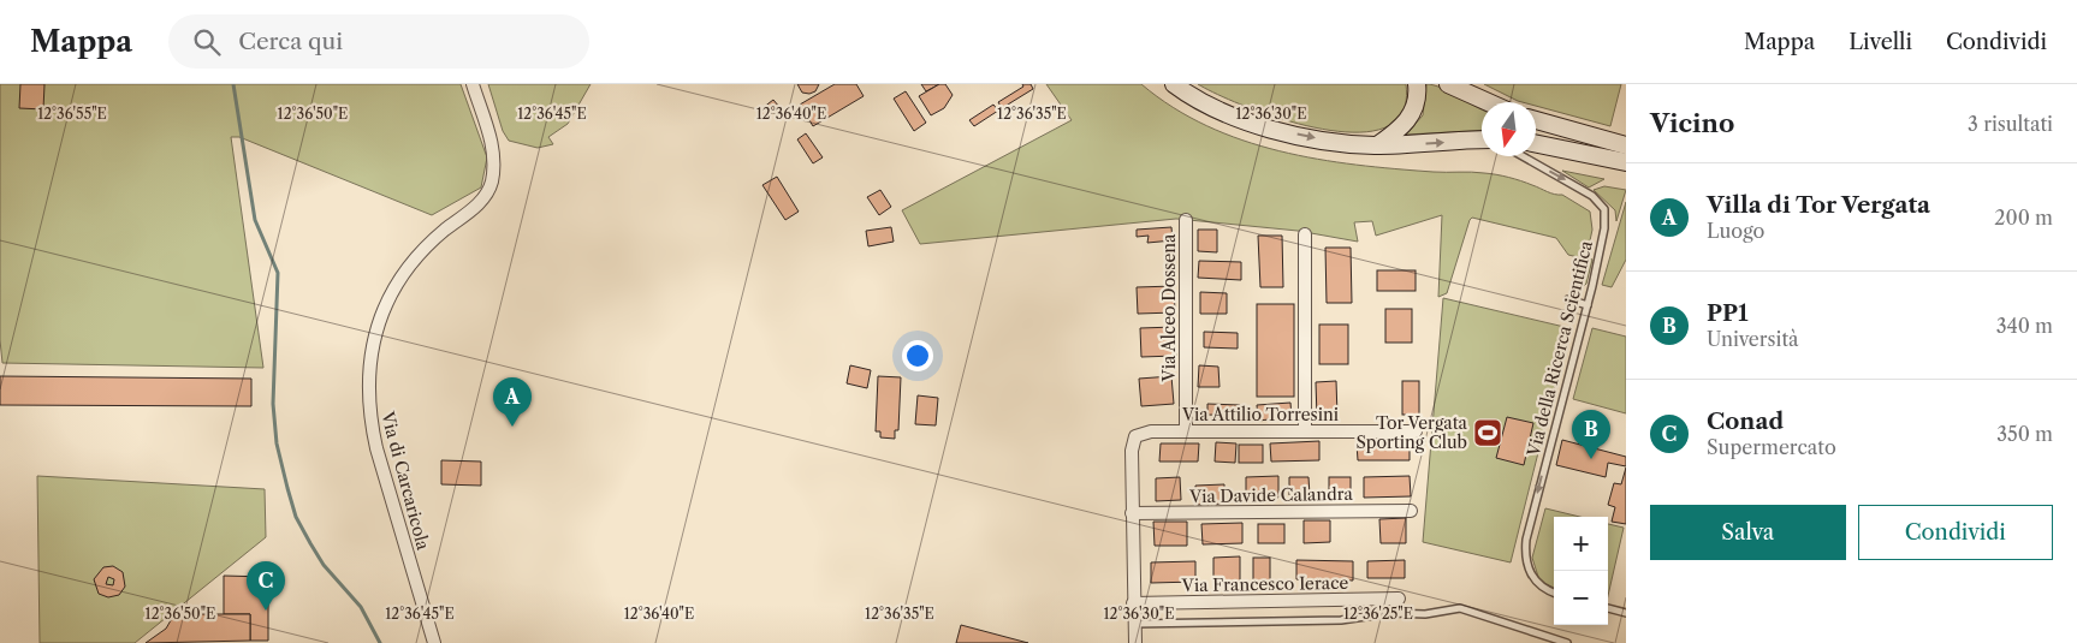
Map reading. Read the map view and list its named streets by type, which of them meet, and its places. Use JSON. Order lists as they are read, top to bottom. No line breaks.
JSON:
{"streets":{"street":["Via Alceo Dossena","Via Attilio Torresini","Via di Carcaricola","Via Davide Calandra","Via Francesco Ierace"],"lane":["Via della Ricerca Scientifica"]},"crossings":[["Via Alceo Dossena","Via Attilio Torresini"],["Via Attilio Torresini","Via Davide Calandra"]],"one_way":["Via della Ricerca Scientifica"],"places":{"sports":["Tor Vergata Sporting Club"]},"north":"bottom","page":{"header":"Mappa","search":"Cerca qui","nav":["Mappa","Livelli","Condividi"],"heading":["Vicino","3 risultati"],"list":[{"mark":"A","name":"Villa di Tor Vergata","note":"Luogo","value":"200 m"},{"mark":"B","name":"PP1","note":"Università","value":"340 m"},{"mark":"C","name":"Conad","note":"Supermercato","value":"350 m"}],"pins":["A","B","C"],"buttons":["Salva","Condividi"],"map_buttons":["+","−"]},"coordinates":["12°36'55\"E","12°36'50\"E","12°36'45\"E","12°36'40\"E","12°36'35\"E","12°36'30\"E","12°36'25\"E"]}
